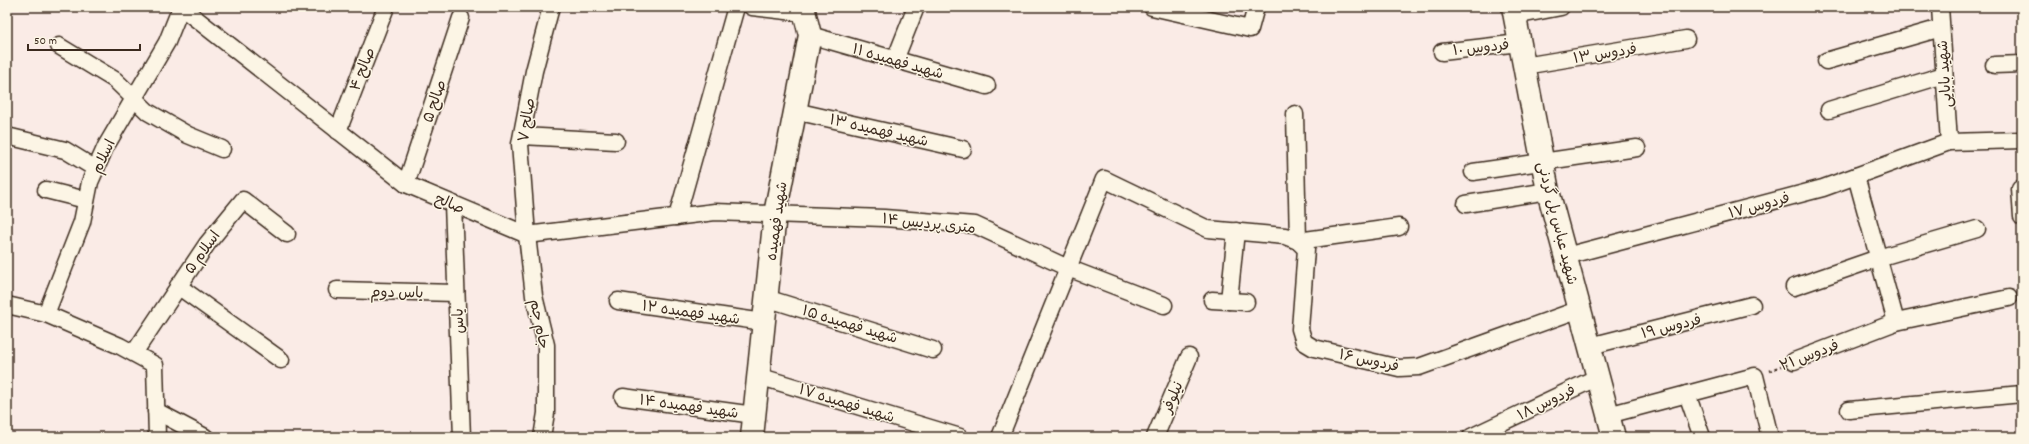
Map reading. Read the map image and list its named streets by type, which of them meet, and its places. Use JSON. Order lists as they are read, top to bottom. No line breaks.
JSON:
{"streets":{"street":["فردوس ۱۰","فردوس ۱۳","شهید فهمیده ۱۱","صالح ۴","شهید بابایی","صالح ۵","صالح ۷","شهید فهمیده ۱۳","اسلام","صالح","فردوس ۱۷","شهید فهمیده","۱۴ متری پردیس","شهید عباس پل گردنی","اسلام ۵","یاس دوم","شهید فهمیده ۱۲","یاس","جام جم","شهید فهمیده ۱۵","فردوس ۱۹","فردوس ۲۱","فردوس ۱۶","نیلوفر","فردوس ۱۸","شهید فهمیده ۱۷","شهید فهمیده ۱۴"]},"crossings":[["فردوس ۱۰","شهید عباس پل گردنی"],["فردوس ۱۳","شهید عباس پل گردنی"],["شهید فهمیده ۱۱","شهید فهمیده"],["صالح ۴","صالح"],["شهید بابایی","فردوس ۱۷"],["صالح ۵","صالح"],["صالح ۷","صالح"],["صالح ۷","جام جم"],["شهید فهمیده ۱۳","شهید فهمیده"],["اسلام","صالح"],["صالح","یاس"],["صالح","جام جم"],["فردوس ۱۷","شهید عباس پل گردنی"],["شهید فهمیده","۱۴ متری پردیس"],["شهید فهمیده","شهید فهمیده ۱۲"],["شهید فهمیده","شهید فهمیده ۱۵"],["شهید فهمیده","شهید فهمیده ۱۷"],["شهید فهمیده","شهید فهمیده ۱۴"],["شهید عباس پل گردنی","فردوس ۱۹"],["شهید عباس پل گردنی","فردوس ۱۶"],["شهید عباس پل گردنی","فردوس ۱۸"],["یاس دوم","یاس"]],"scale_bar":"50 m"}
